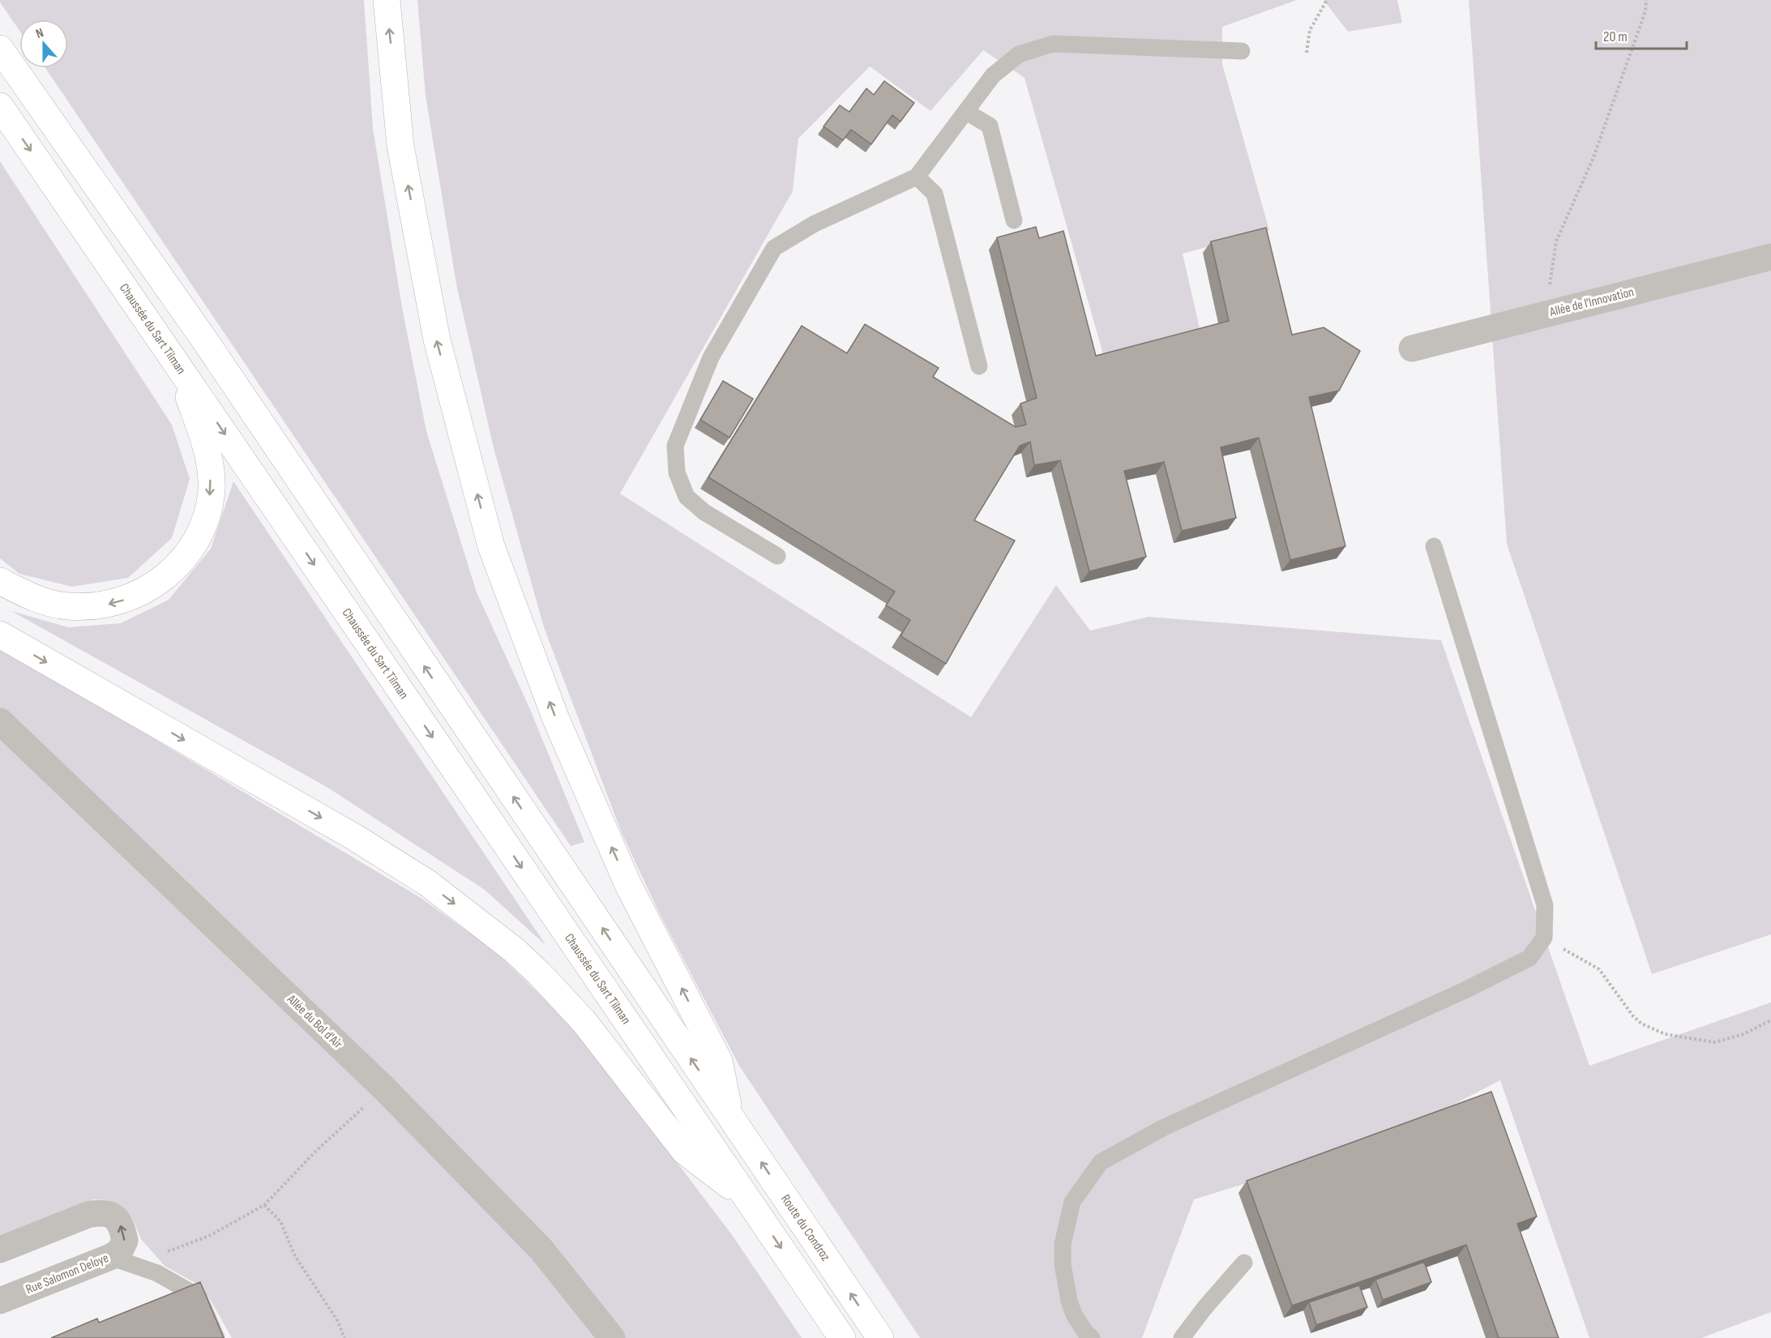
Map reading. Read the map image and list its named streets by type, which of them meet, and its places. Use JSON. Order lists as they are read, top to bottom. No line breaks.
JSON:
{"streets":{"highway":["Chaussée du Sart Tilman","Route du Condroz"],"street":["Allée de l'Innovation","Allée du Bol d'Air","Rue Salomon Deloye"]},"scale_bar":"20 m","north":"top"}
